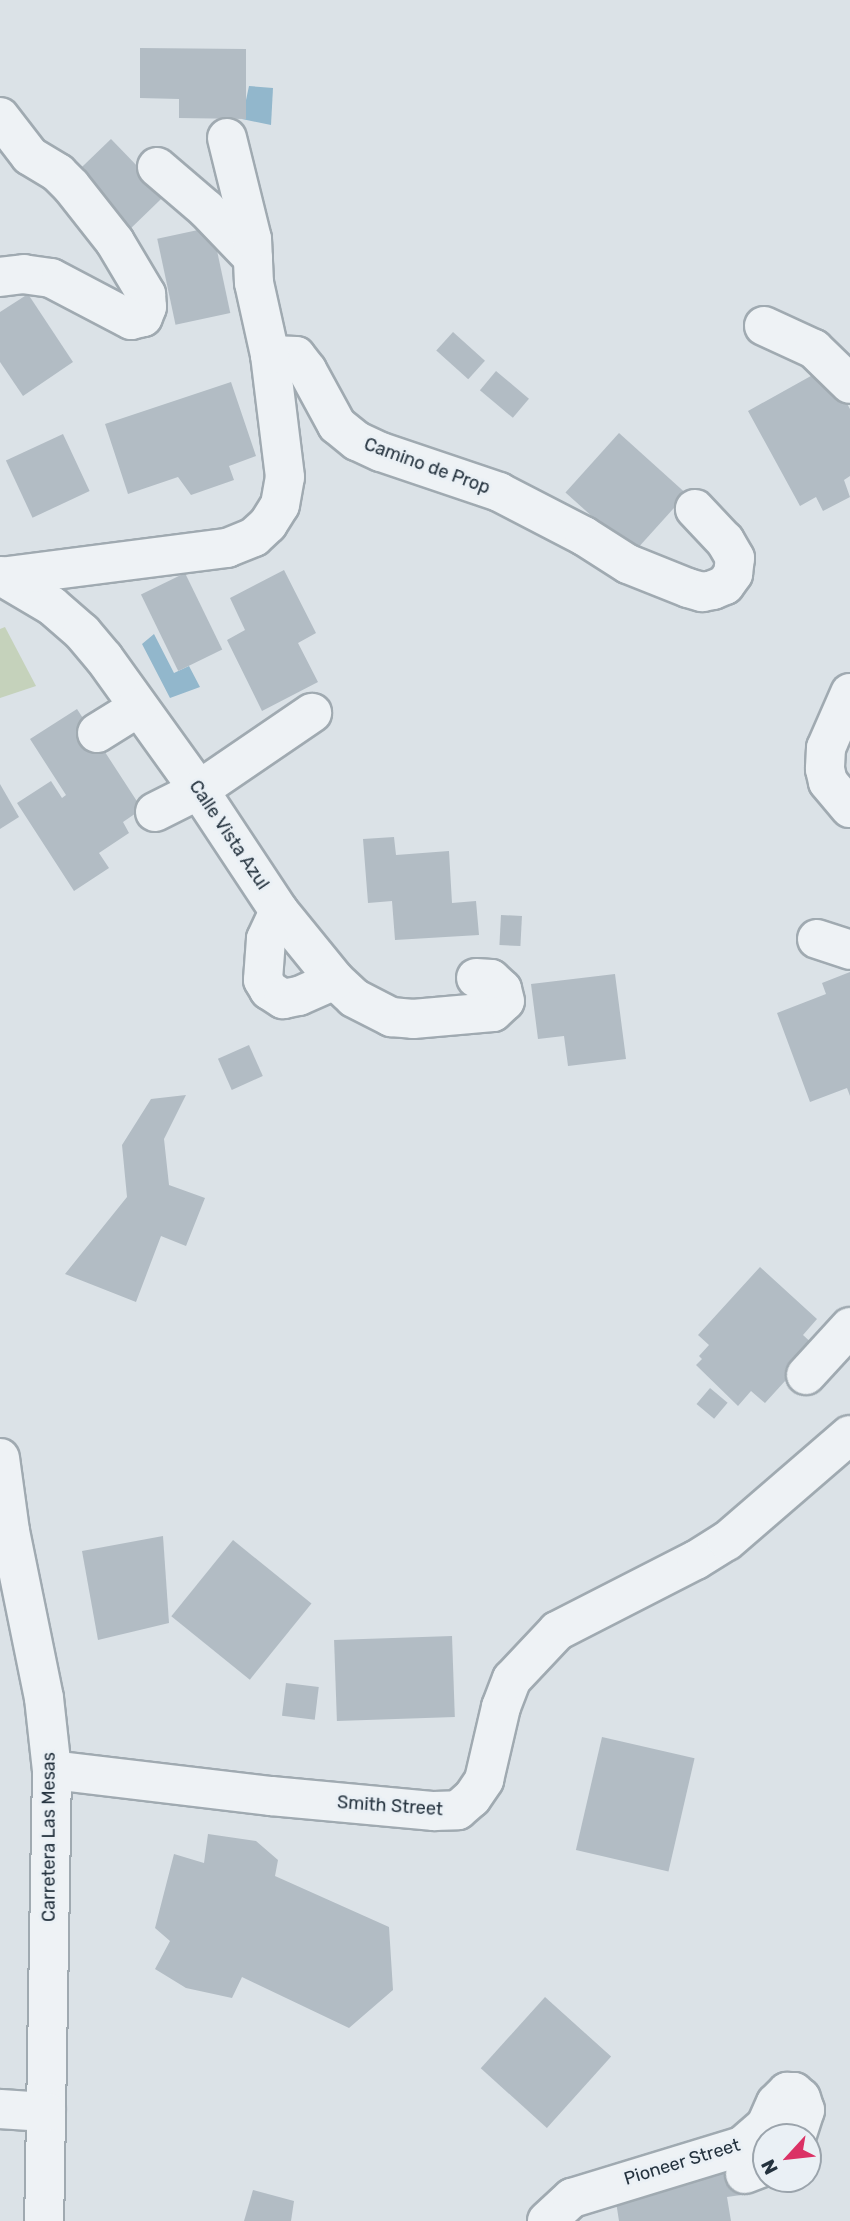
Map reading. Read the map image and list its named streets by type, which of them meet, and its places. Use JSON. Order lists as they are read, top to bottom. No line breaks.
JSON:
{"streets":{"street":["Camino de Prop","Calle Vista Azul","Smith Street","Carretera Las Mesas","Pioneer Street"]},"crossings":[["Camino de Prop","Calle Vista Azul"],["Smith Street","Carretera Las Mesas"]],"north":"bottom left"}
